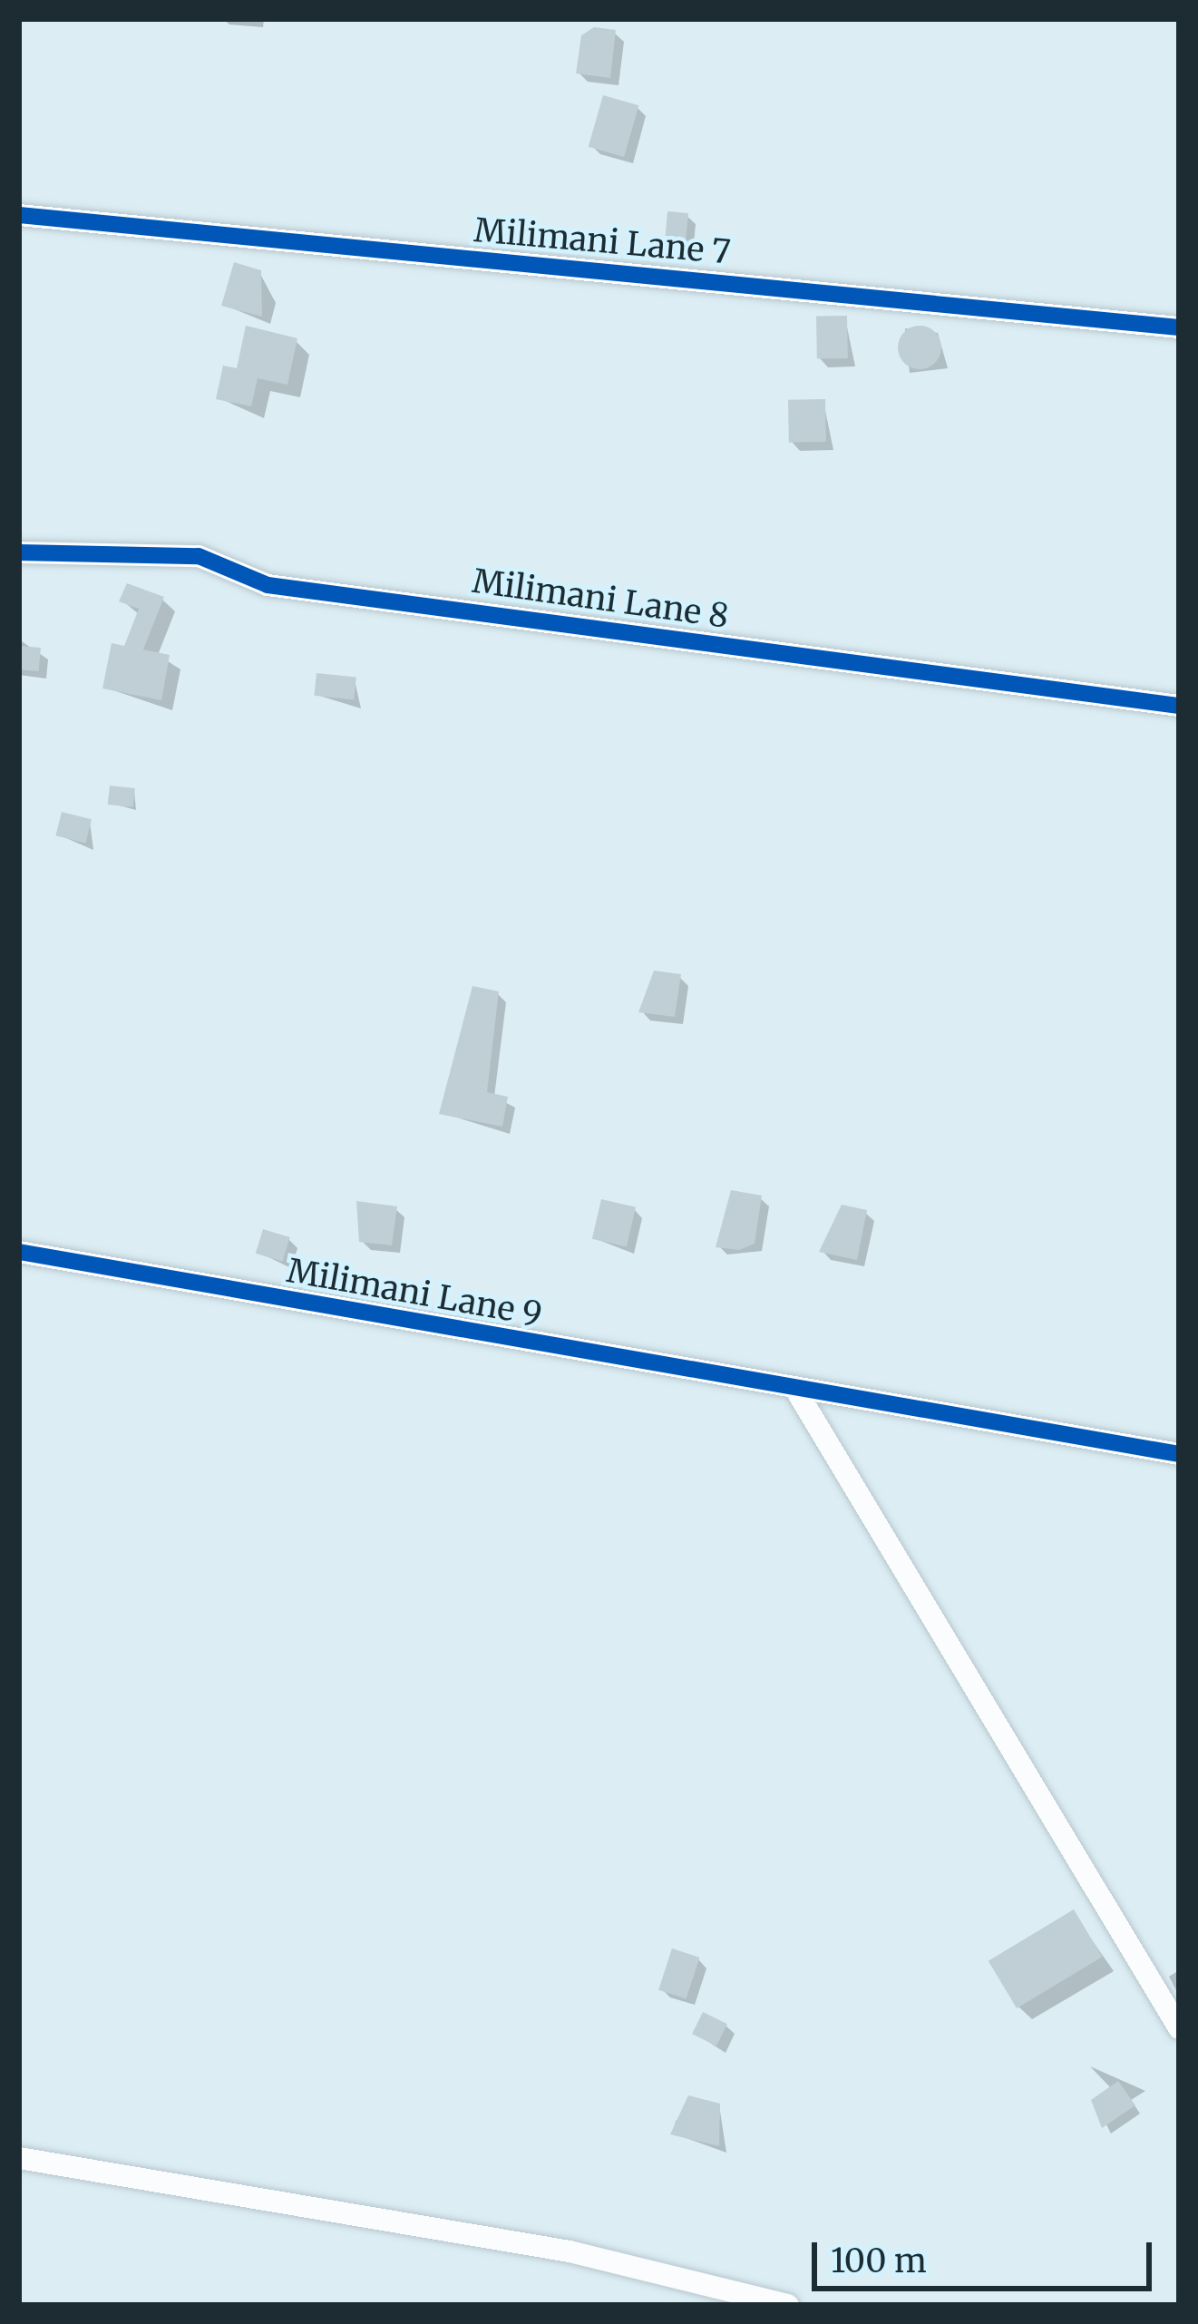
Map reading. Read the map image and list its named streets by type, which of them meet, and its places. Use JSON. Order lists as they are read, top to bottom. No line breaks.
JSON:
{"streets":{"street":["Milimani Lane 7","Milimani Lane 8","Milimani Lane 9"]},"scale_bar":"100 m"}
